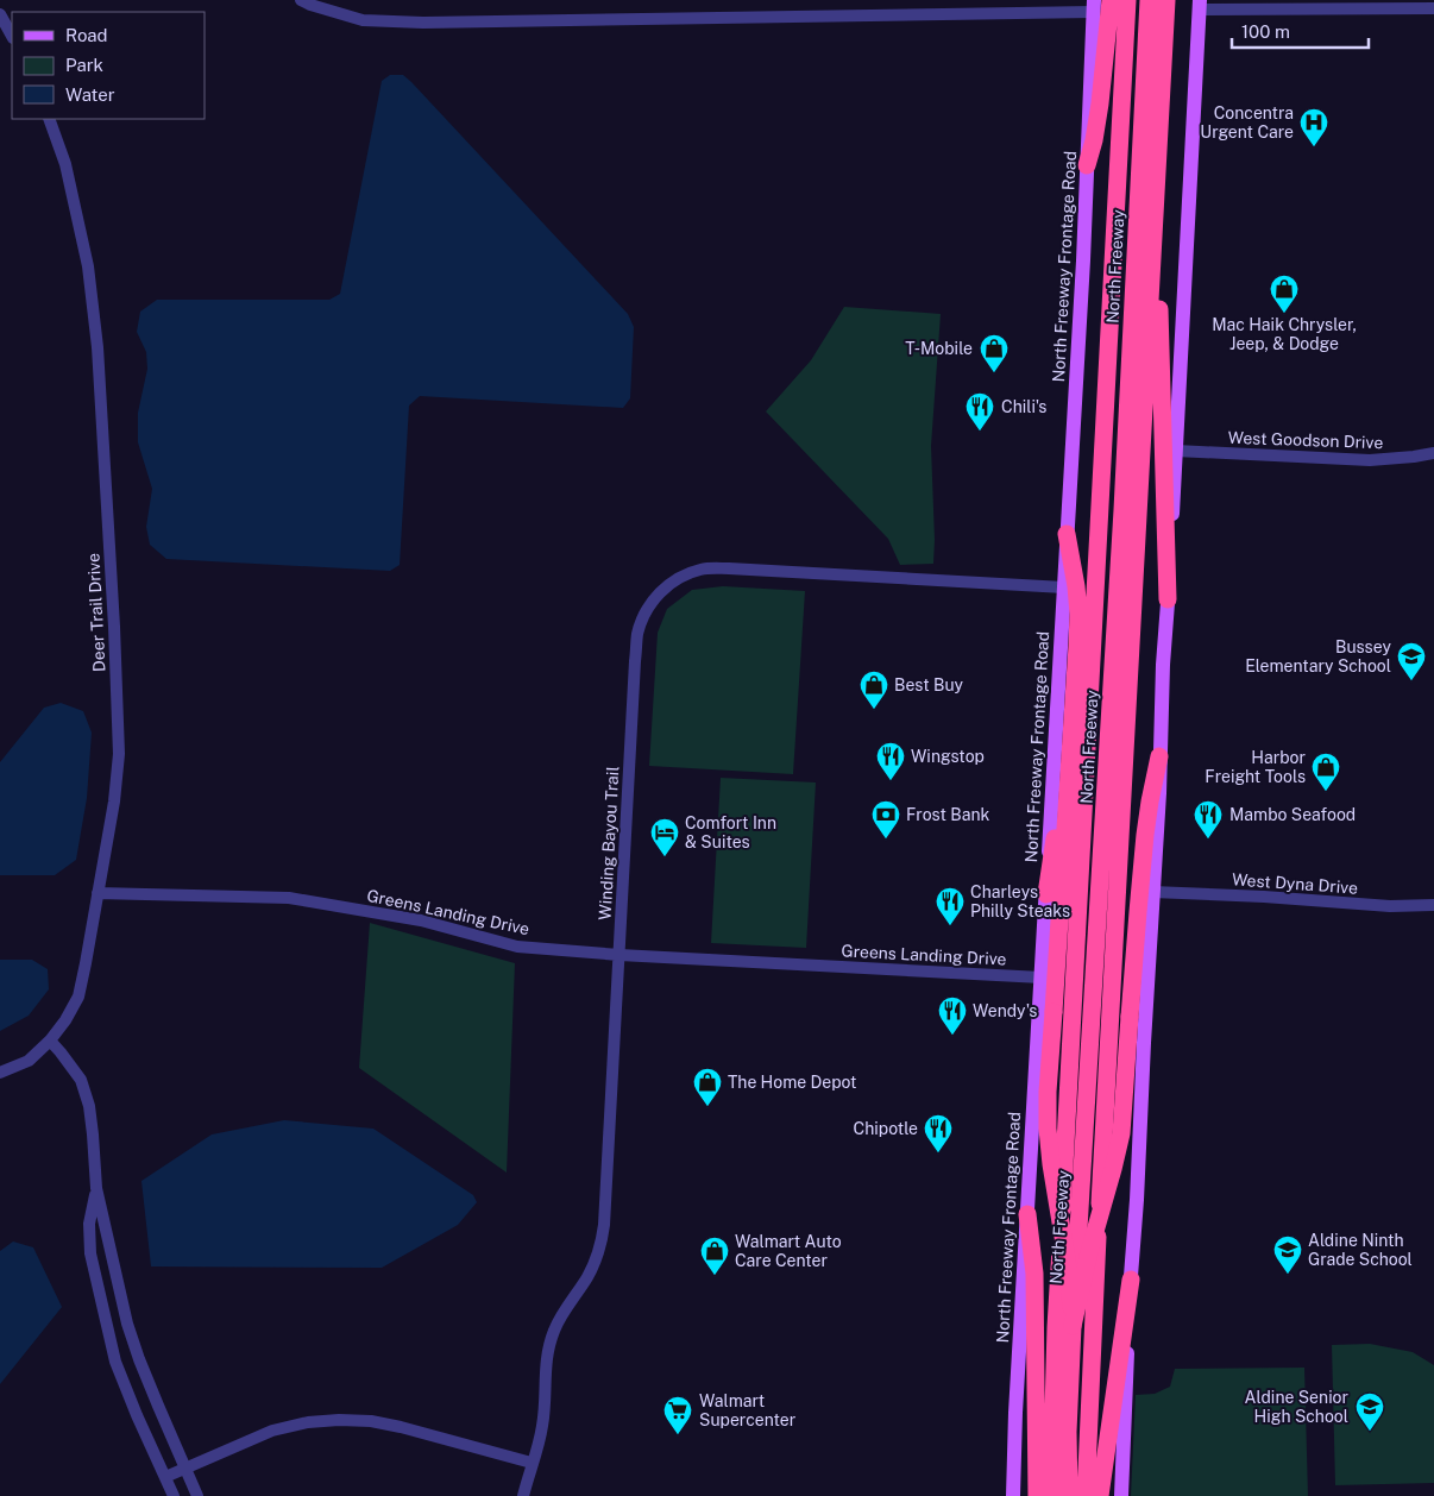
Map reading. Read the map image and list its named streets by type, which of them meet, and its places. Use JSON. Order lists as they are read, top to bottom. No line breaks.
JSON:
{"streets":{"highway":["North Freeway"],"main road":["North Freeway Frontage Road"],"street":["West Goodson Drive","Deer Trail Drive","Winding Bayou Trail","West Dyna Drive","Greens Landing Drive"]},"crossings":[["North Freeway Frontage Road","Winding Bayou Trail"],["North Freeway Frontage Road","Greens Landing Drive"],["Deer Trail Drive","Greens Landing Drive"],["Winding Bayou Trail","Greens Landing Drive"]],"places":{"hospital":["Concentra Urgent Care"],"shop":["Mac Haik Chrysler, Jeep, & Dodge","T-Mobile","Best Buy","Harbor Freight Tools","The Home Depot","Walmart Auto Care Center"],"restaurant":["Chili's","Wingstop","Mambo Seafood","Charleys Philly Steaks","Wendy's","Chipotle"],"school or university":["Bussey Elementary School","Aldine Ninth Grade School","Aldine Senior High School"],"bank":["Frost Bank"],"hotel":["Comfort Inn & Suites"],"supermarket":["Walmart Supercenter"]},"legend":["Road","Park","Water"],"scale_bar":"100 m"}
